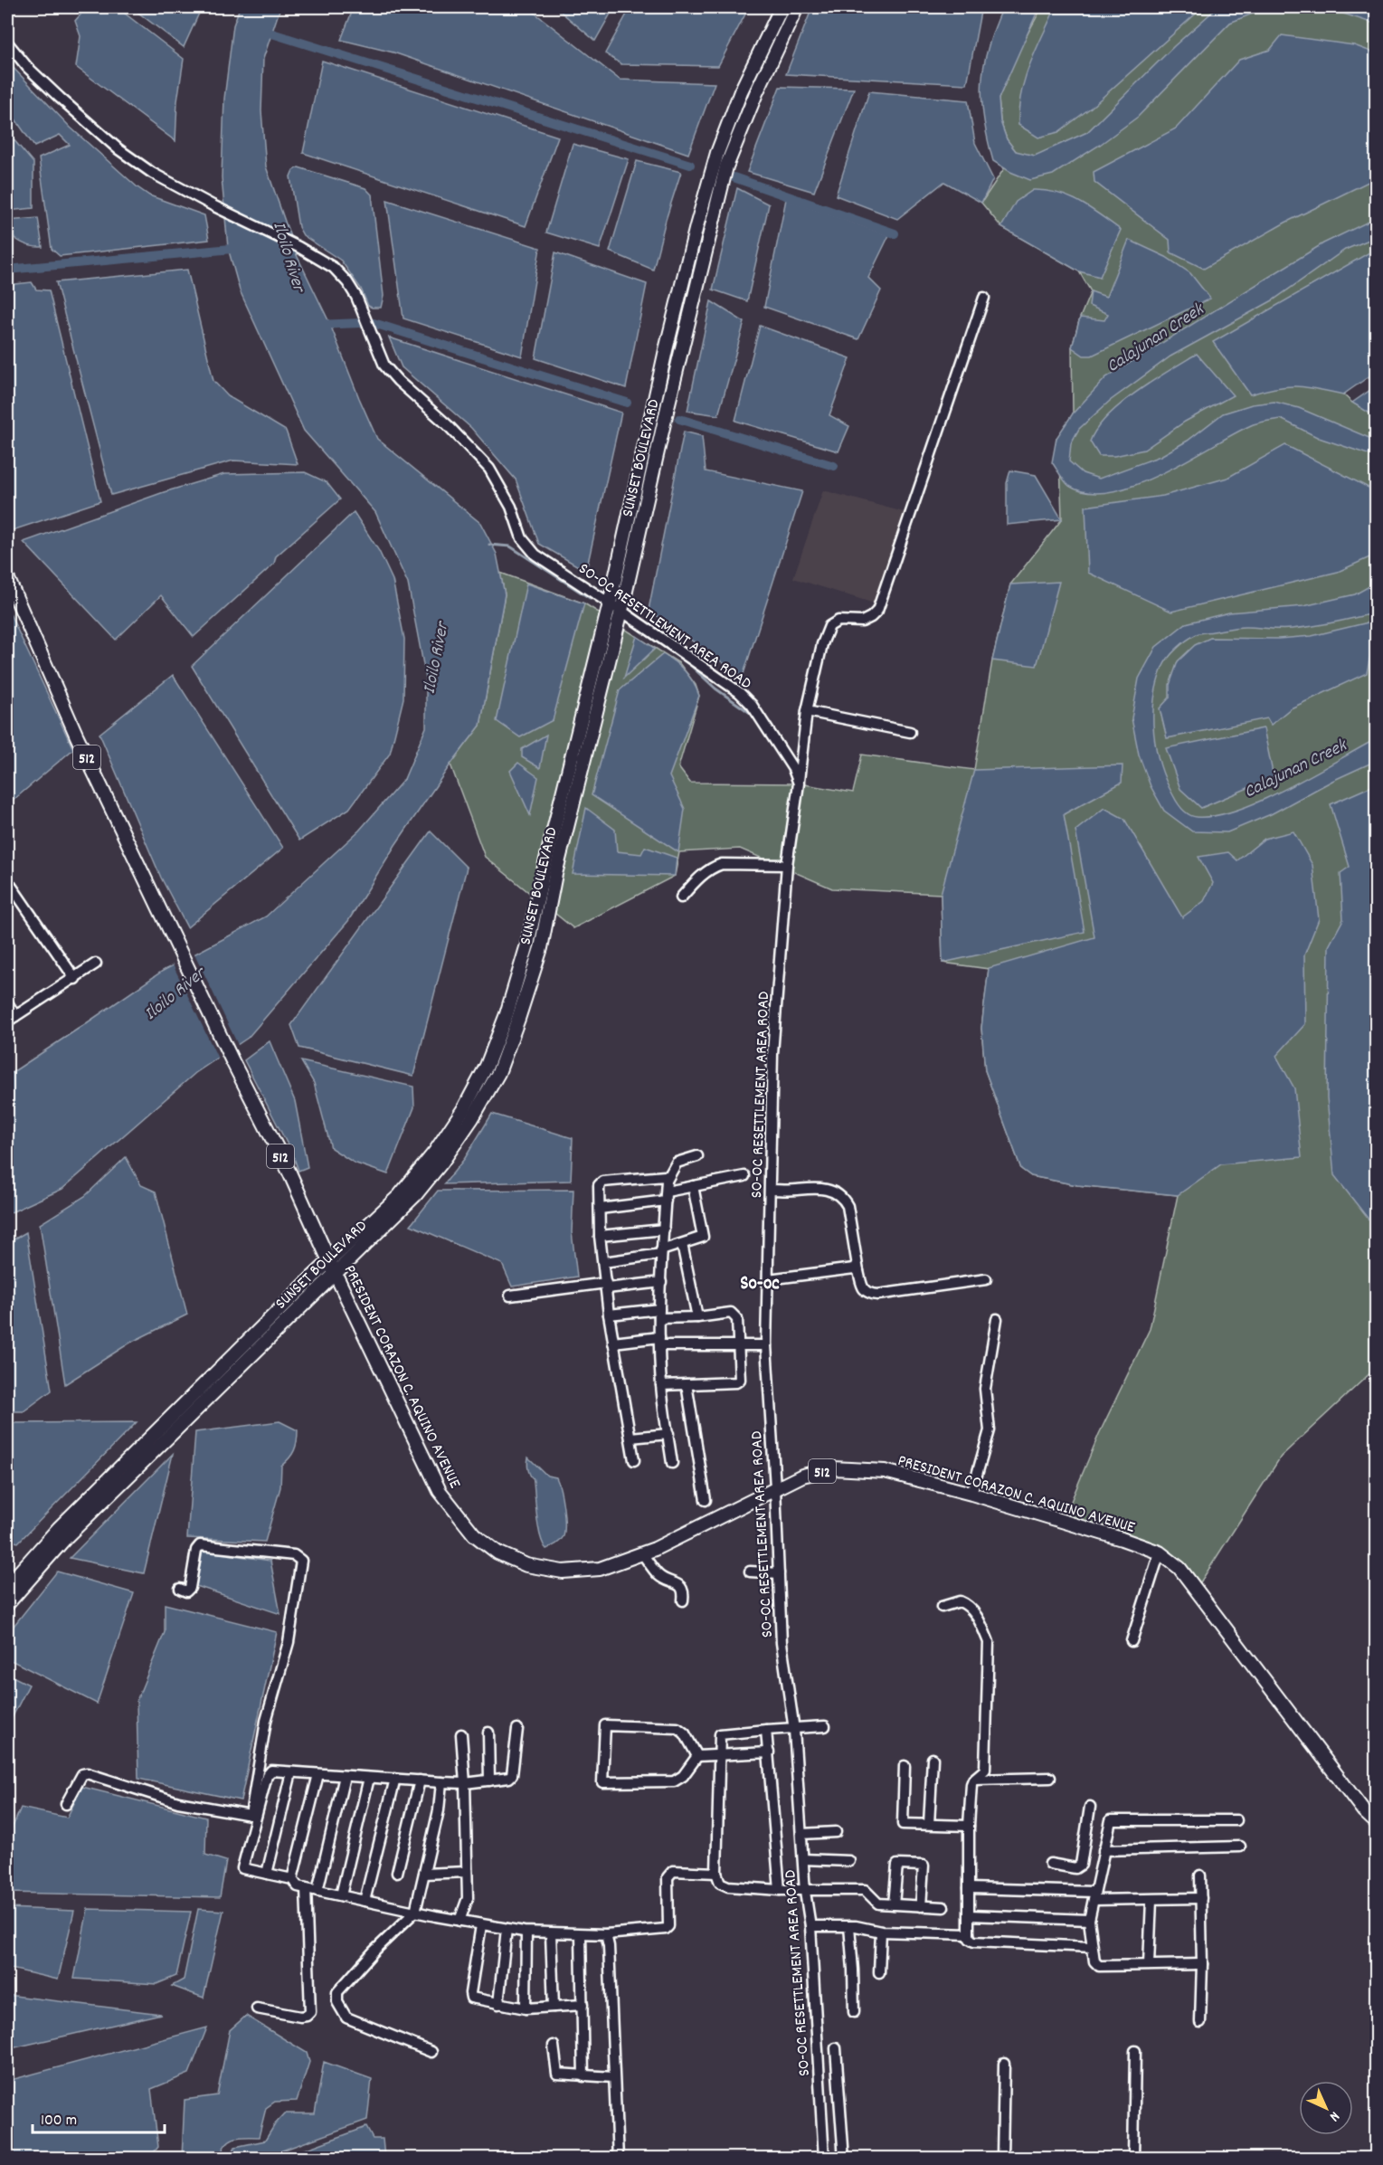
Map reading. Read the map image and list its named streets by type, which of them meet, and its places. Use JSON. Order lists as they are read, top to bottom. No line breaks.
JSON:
{"streets":{"main road":["SUNSET BOULEVARD","512","PRESIDENT CORAZON C. AQUINO AVENUE"],"street":["SO-OC RESETTLEMENT AREA ROAD"]},"crossings":[["SUNSET BOULEVARD","SO-OC RESETTLEMENT AREA ROAD"],["SUNSET BOULEVARD","PRESIDENT CORAZON C. AQUINO AVENUE"],["SO-OC RESETTLEMENT AREA ROAD","PRESIDENT CORAZON C. AQUINO AVENUE"]],"districts":["So-oc"],"water":["Iloilo River","Calajunan Creek"],"scale_bar":"100 m","north":"bottom right"}
